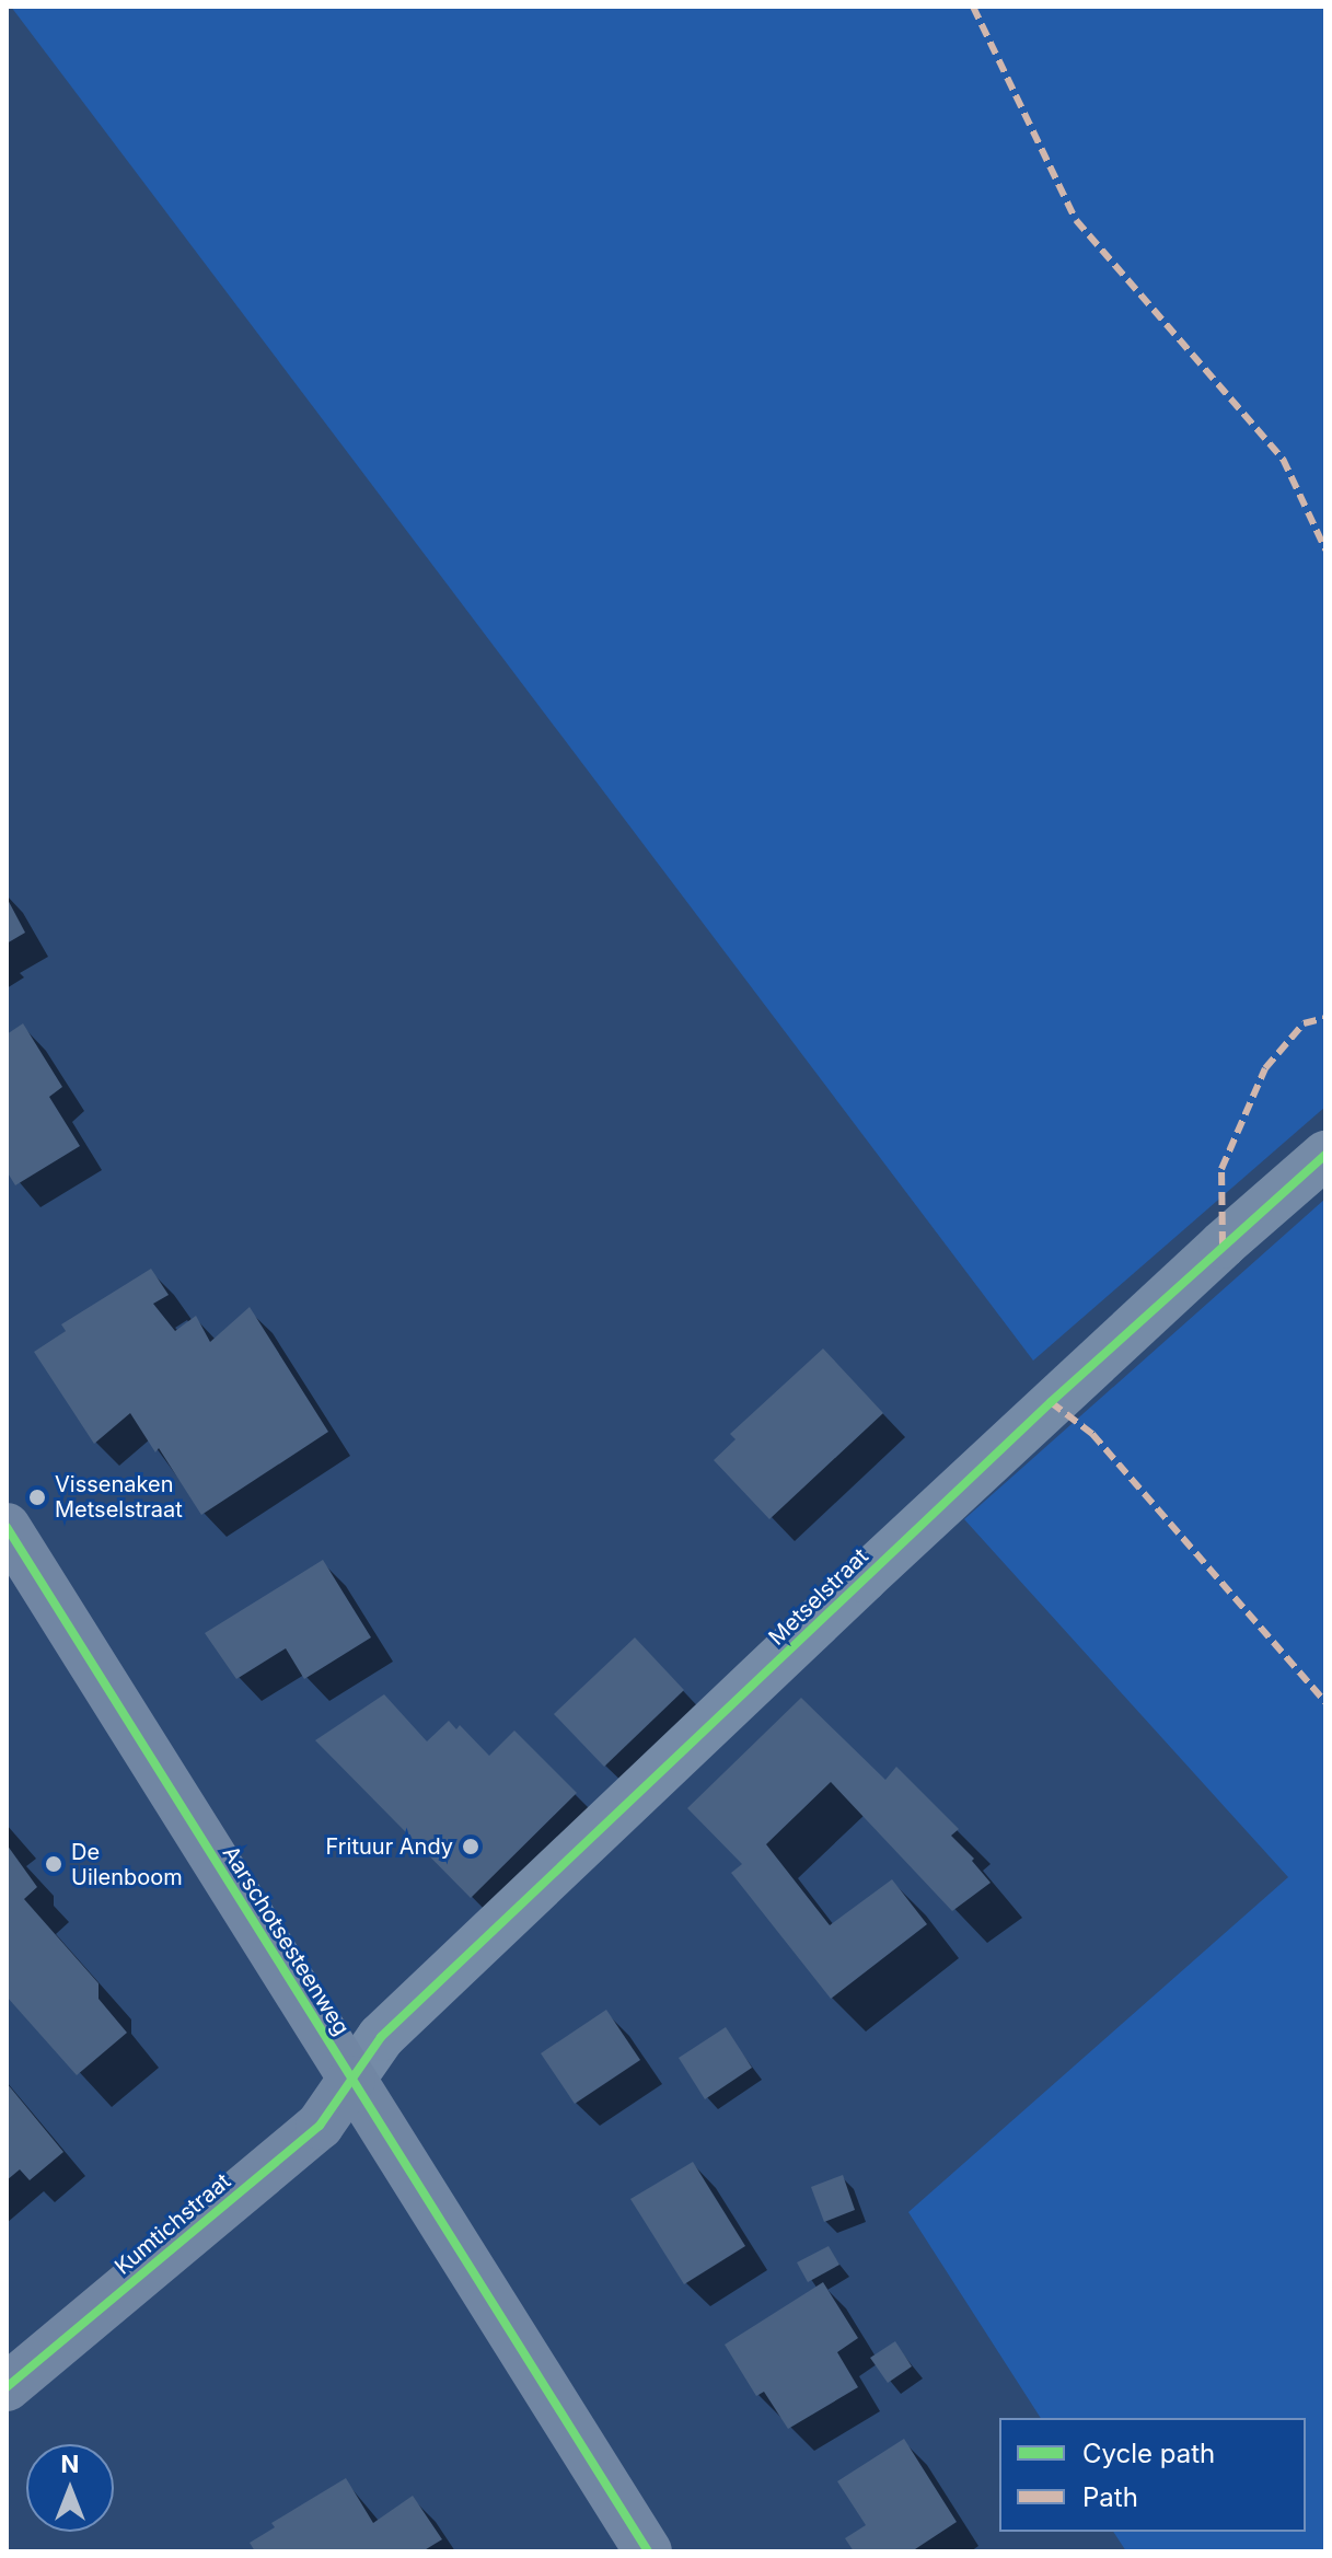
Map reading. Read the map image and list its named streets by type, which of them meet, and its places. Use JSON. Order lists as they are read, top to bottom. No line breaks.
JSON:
{"streets":{"main road":["Aarschotsesteenweg","Kumtichstraat"],"street":["Metselstraat"]},"crossings":[["Metselstraat","Aarschotsesteenweg"],["Metselstraat","Kumtichstraat"],["Aarschotsesteenweg","Kumtichstraat"]],"places":["Vissenaken Metselstraat","Frituur Andy","De Uilenboom"],"legend":["Cycle path","Path"],"north":"top"}
